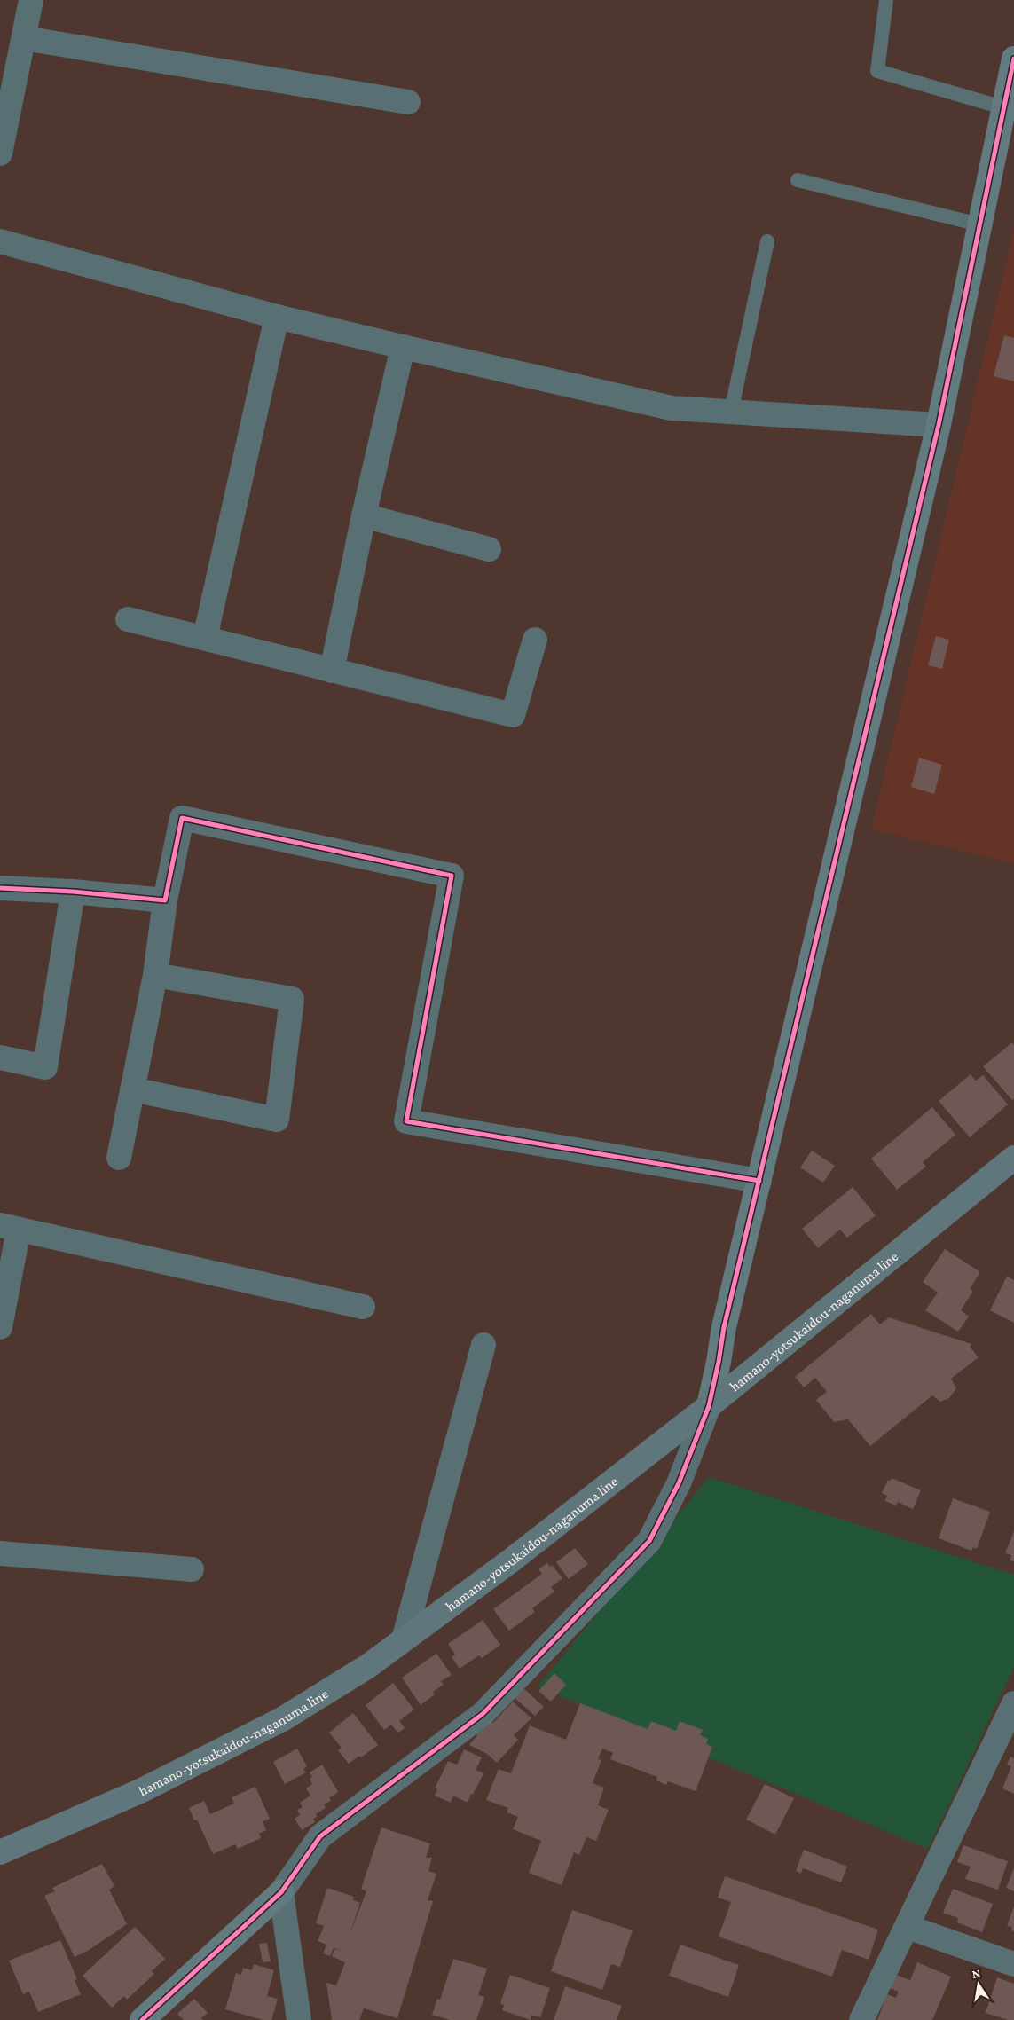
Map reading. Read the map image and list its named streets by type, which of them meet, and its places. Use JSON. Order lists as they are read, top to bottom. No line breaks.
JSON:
{"streets":{"main road":["hamano-yotsukaidou-naganuma line"]},"north":"top"}
